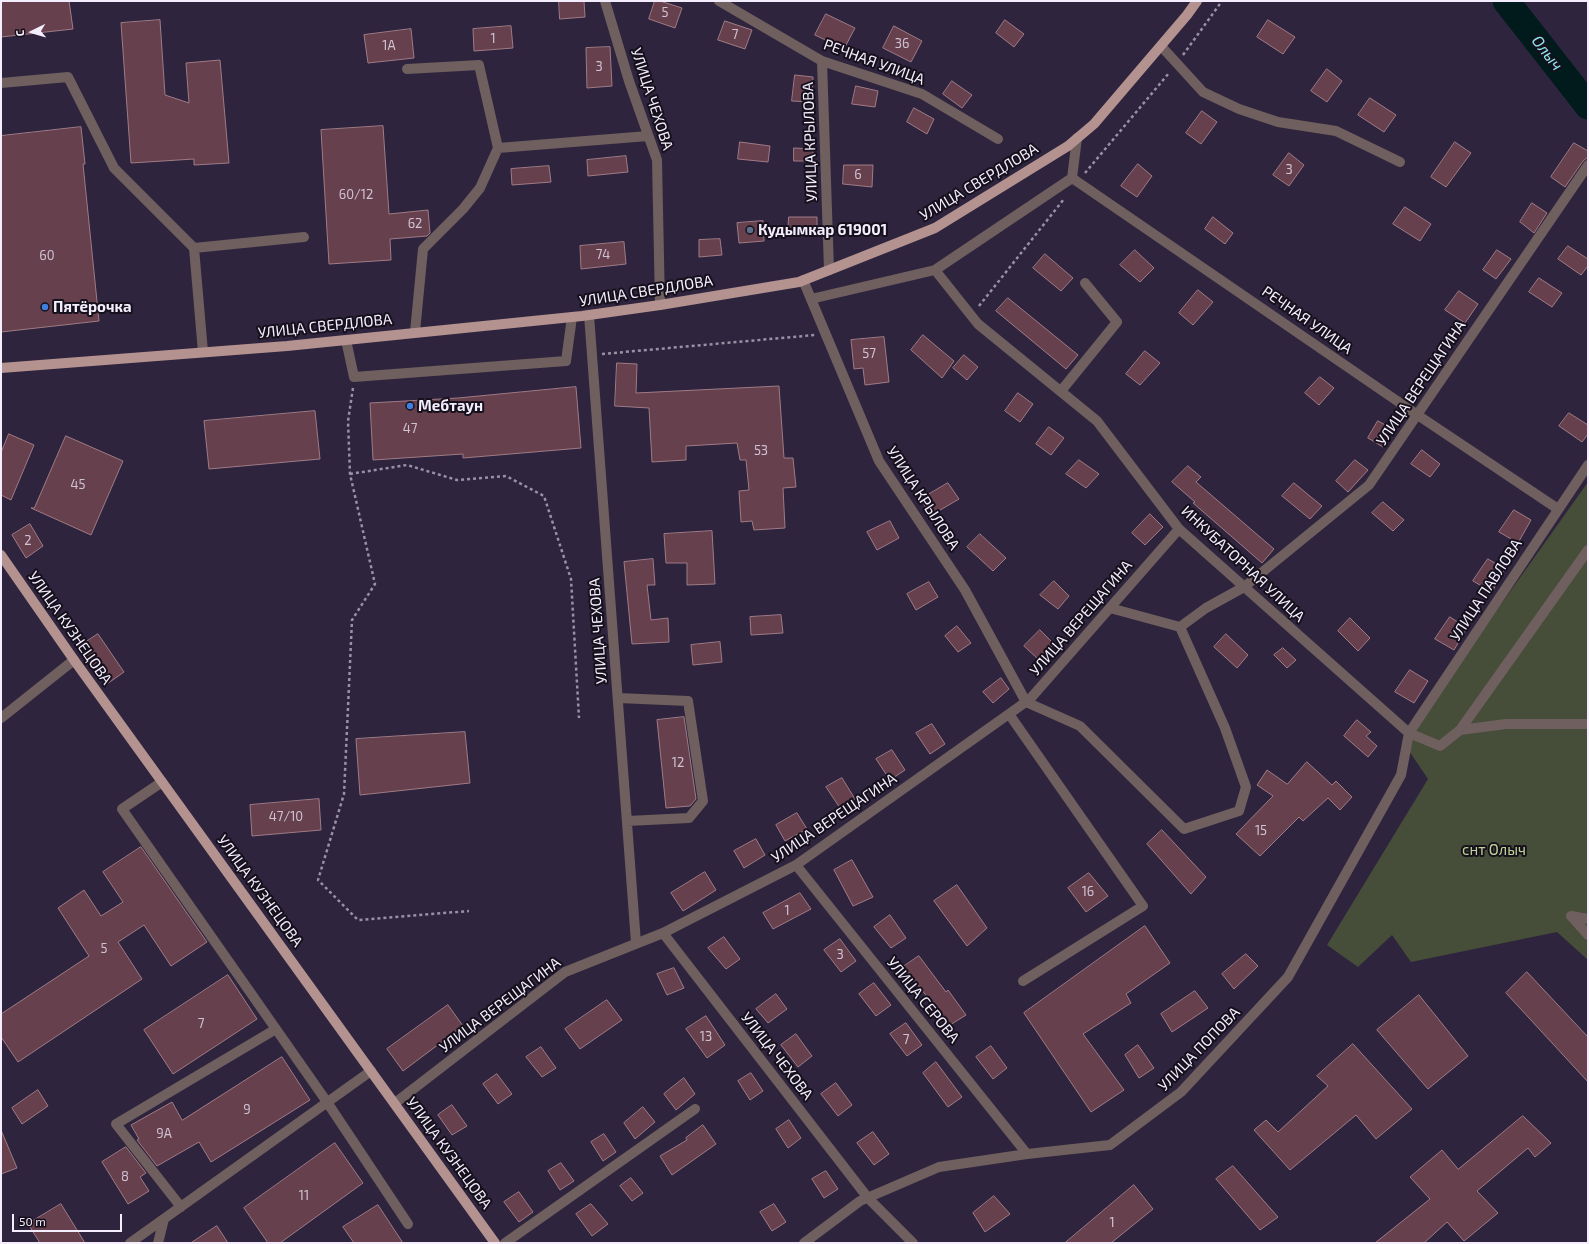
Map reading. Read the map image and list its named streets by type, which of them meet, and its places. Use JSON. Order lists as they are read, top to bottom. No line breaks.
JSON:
{"streets":{"main road":["УЛИЦА СВЕРДЛОВА","УЛИЦА КУЗНЕЦОВА"],"street":["РЕЧНАЯ УЛИЦА","УЛИЦА ЧЕХОВА","УЛИЦА КРЫЛОВА","УЛИЦА ВЕРЕЩАГИНА","ИНКУБАТОРНАЯ УЛИЦА","УЛИЦА ПАВЛОВА","УЛИЦА СЕРОВА","УЛИЦА ПОПОВА"]},"crossings":[["РЕЧНАЯ УЛИЦА","УЛИЦА КРЫЛОВА"],["РЕЧНАЯ УЛИЦА","УЛИЦА ВЕРЕЩАГИНА"],["РЕЧНАЯ УЛИЦА","УЛИЦА ПАВЛОВА"],["УЛИЦА ЧЕХОВА","УЛИЦА СВЕРДЛОВА"],["УЛИЦА ЧЕХОВА","УЛИЦА ВЕРЕЩАГИНА"],["УЛИЦА ЧЕХОВА","УЛИЦА ПОПОВА"],["УЛИЦА КРЫЛОВА","УЛИЦА СВЕРДЛОВА"],["УЛИЦА КРЫЛОВА","УЛИЦА ВЕРЕЩАГИНА"],["УЛИЦА ВЕРЕЩАГИНА","ИНКУБАТОРНАЯ УЛИЦА"],["УЛИЦА ВЕРЕЩАГИНА","УЛИЦА КУЗНЕЦОВА"],["УЛИЦА ВЕРЕЩАГИНА","УЛИЦА СЕРОВА"],["ИНКУБАТОРНАЯ УЛИЦА","УЛИЦА ПАВЛОВА"],["ИНКУБАТОРНАЯ УЛИЦА","УЛИЦА ПОПОВА"],["УЛИЦА ПАВЛОВА","УЛИЦА ПОПОВА"],["УЛИЦА СЕРОВА","УЛИЦА ПОПОВА"]],"water":["Олыч"],"parks":["снт Олыч"],"places":["Кудымкар 619001","Пятёрочка","Мебтаун"],"house_numbers":["5","7","1","36","1А","3","3","6","60/12","62","74","60","57","47","53","45","2","12","47/10","15","16","1","5","3","7","13","7","9","9А","8","11","1"],"scale_bar":"50 m","north":"left"}
